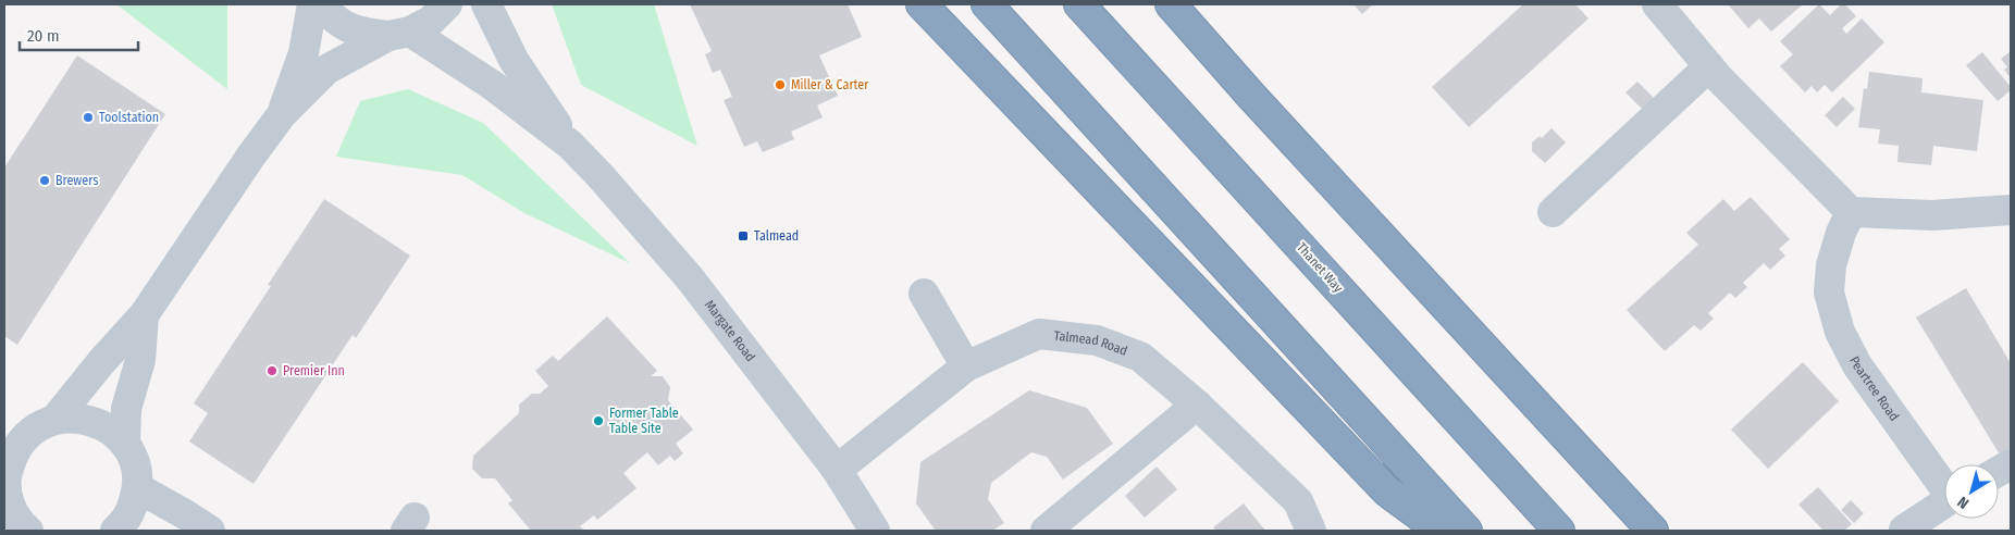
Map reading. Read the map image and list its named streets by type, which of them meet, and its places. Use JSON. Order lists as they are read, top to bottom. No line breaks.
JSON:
{"streets":{"highway":["Thanet Way"],"street":["Margate Road","Talmead Road","Peartree Road"]},"crossings":[["Margate Road","Talmead Road"]],"places":{"other":["Miller & Carter","Toolstation","Brewers","Premier Inn","Former Table Table Site"],"transit":["Talmead"]},"scale_bar":"20 m","north":"bottom left"}
